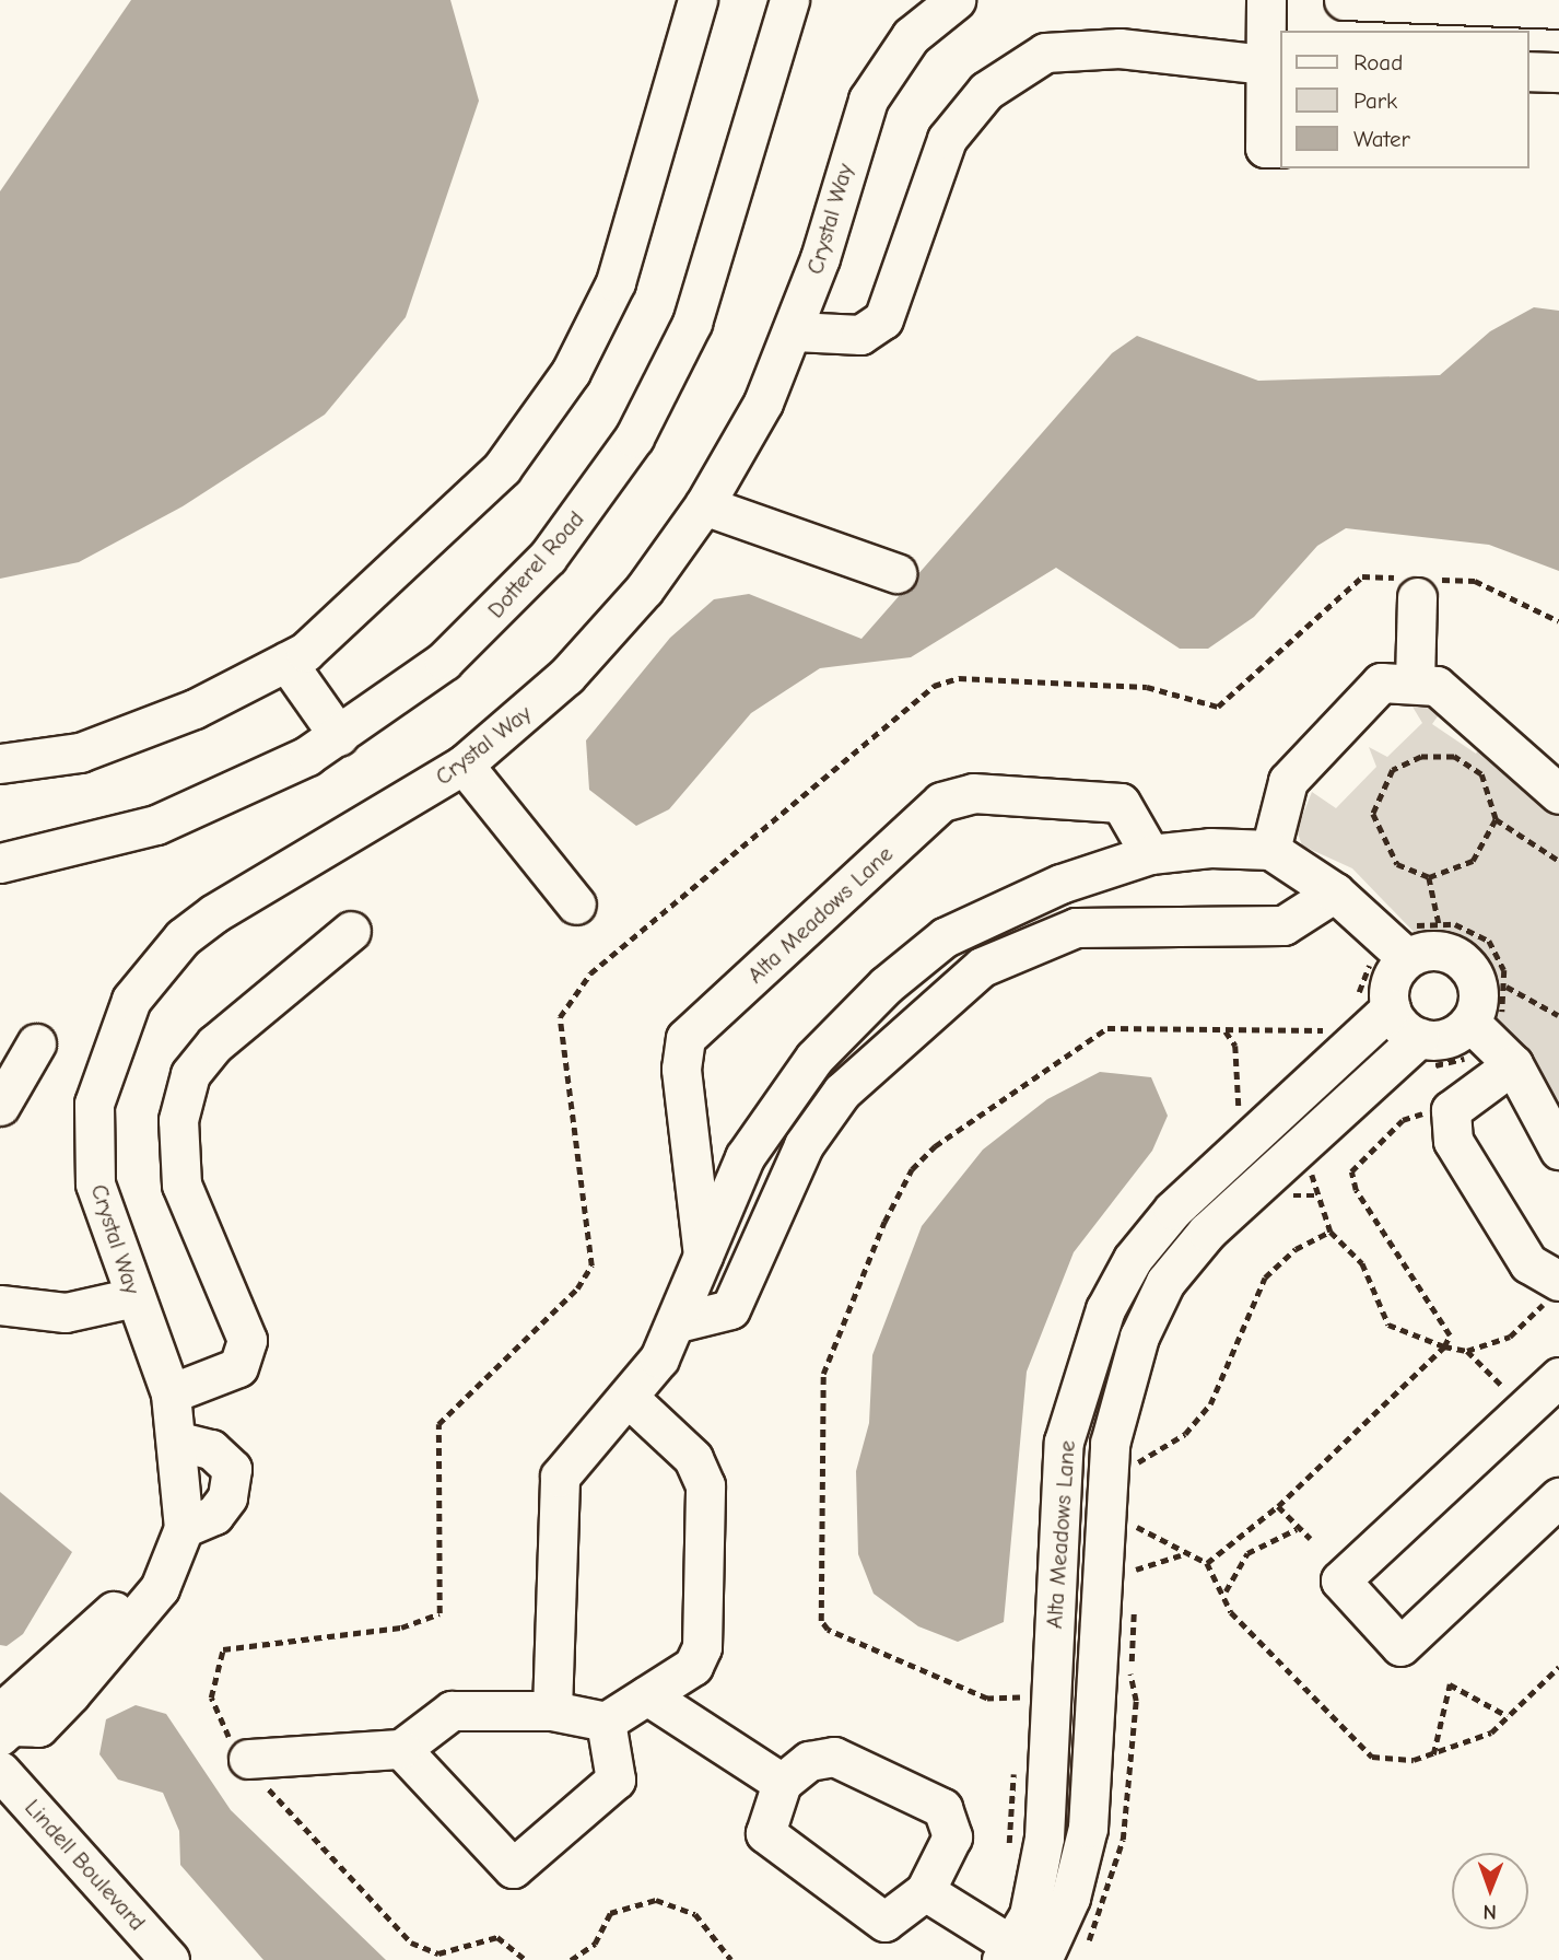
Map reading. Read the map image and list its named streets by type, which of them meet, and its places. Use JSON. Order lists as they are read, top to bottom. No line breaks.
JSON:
{"streets":{"street":["Crystal Way","Dotterel Road","Alta Meadows Lane","Lindell Boulevard"]},"legend":["Road","Park","Water"],"north":"bottom"}
